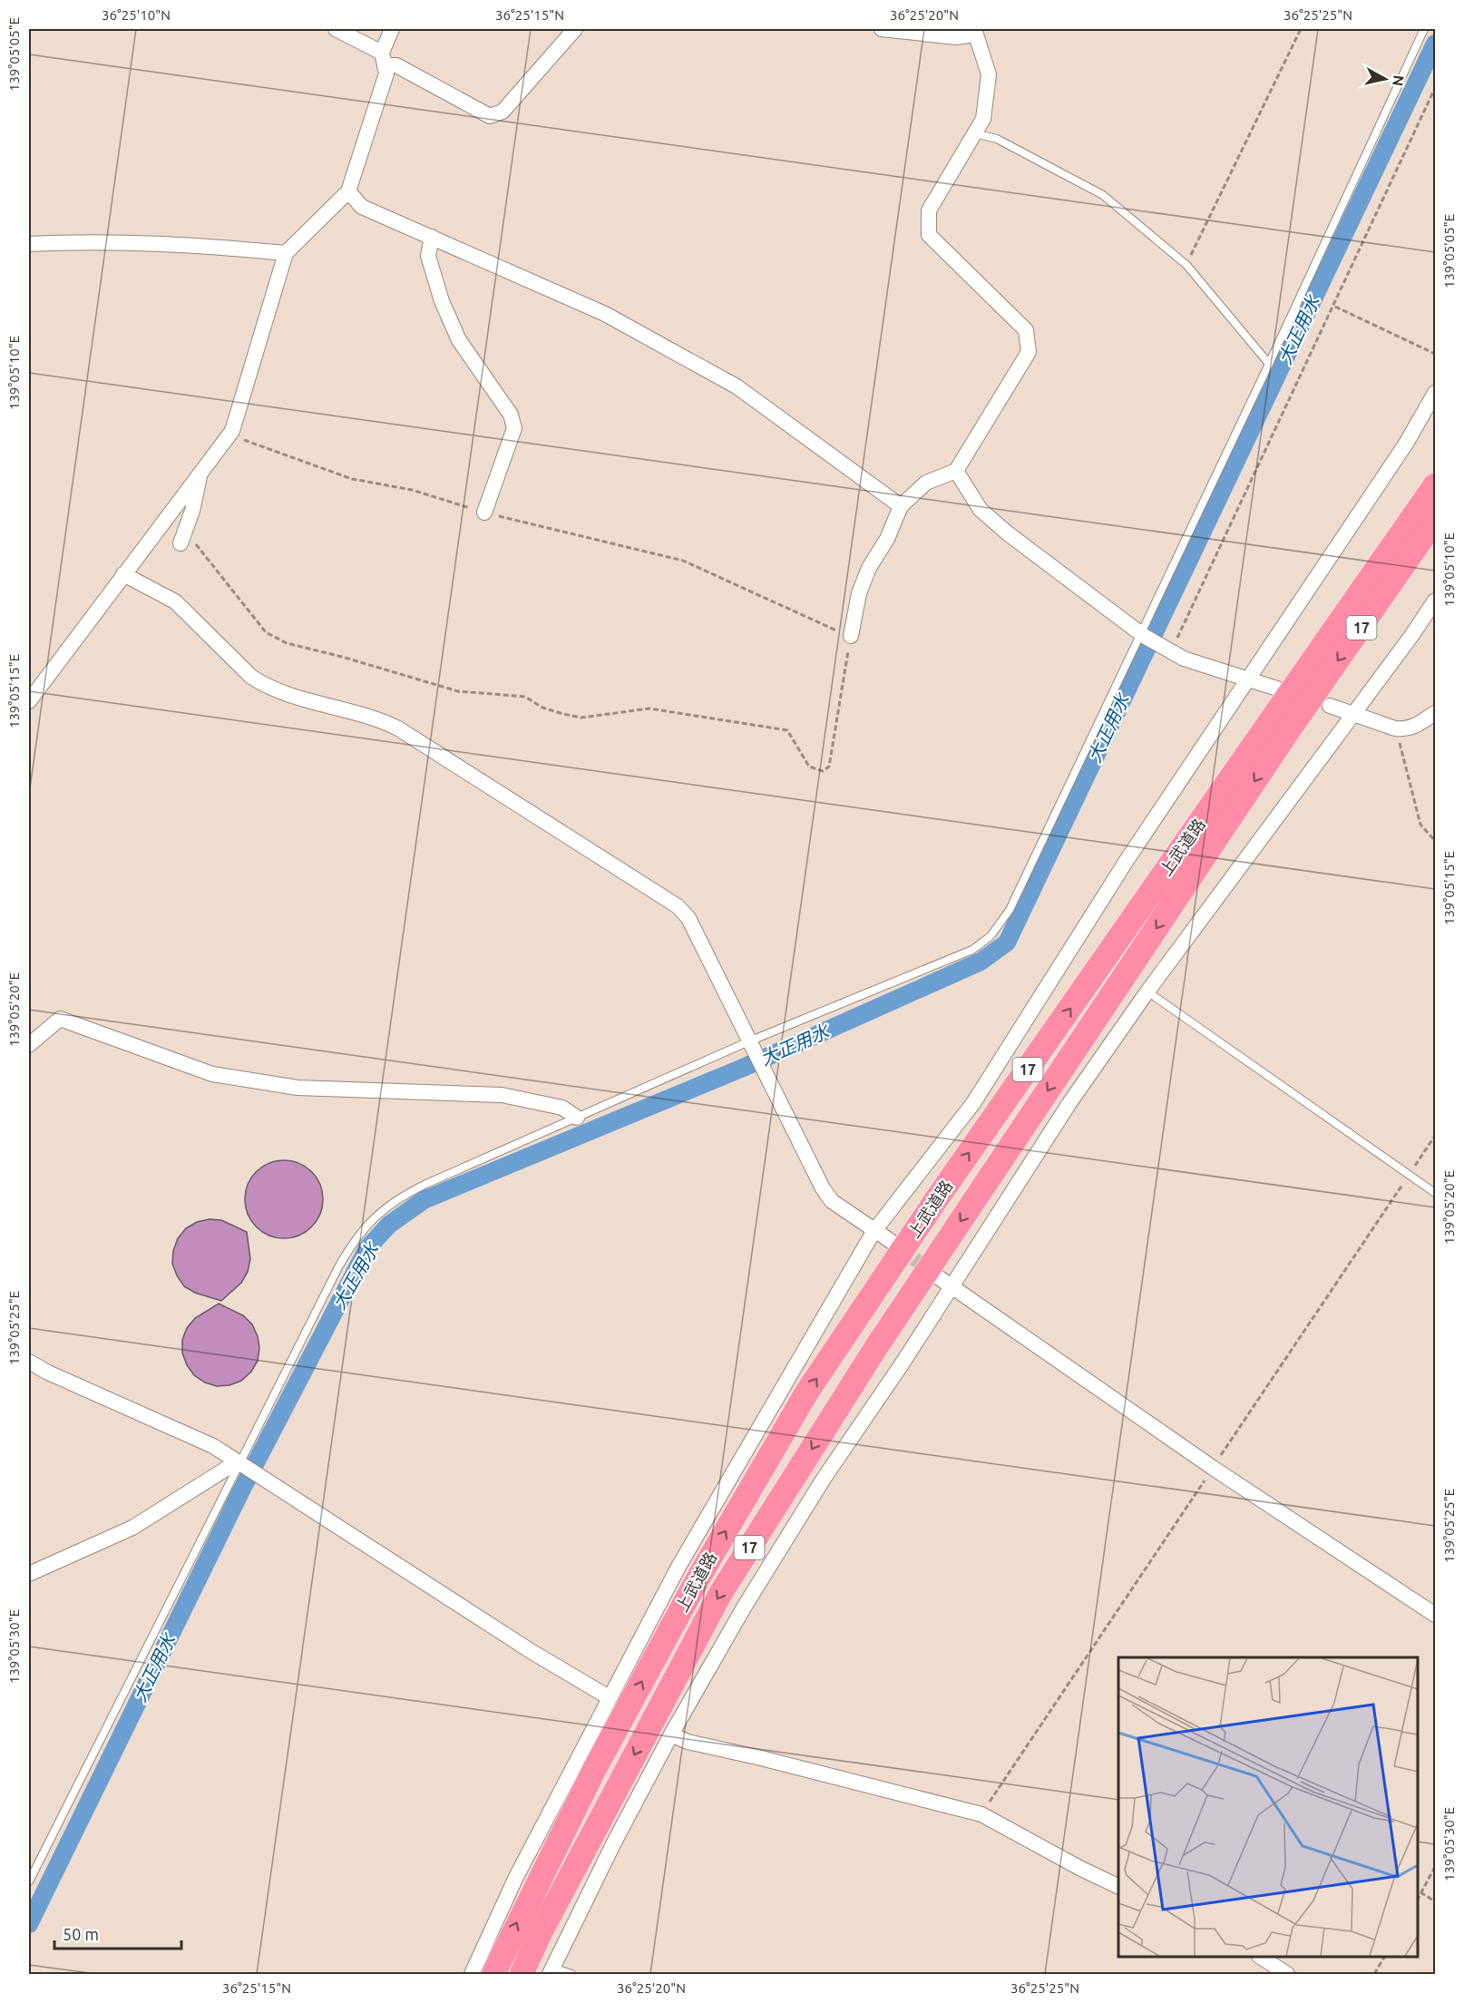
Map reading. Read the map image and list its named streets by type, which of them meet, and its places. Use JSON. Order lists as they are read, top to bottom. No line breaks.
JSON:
{"streets":{"highway":["17","上武道路"]},"crossings":[["17","上武道路"]],"water":["大正用水"],"scale_bar":"50 m","north":"right","coordinates":["36°25'10\"N","36°25'15\"N","36°25'20\"N","36°25'25\"N","139°05'05\"E","139°05'10\"E","139°05'15\"E","139°05'20\"E","139°05'25\"E","139°05'30\"E"]}
